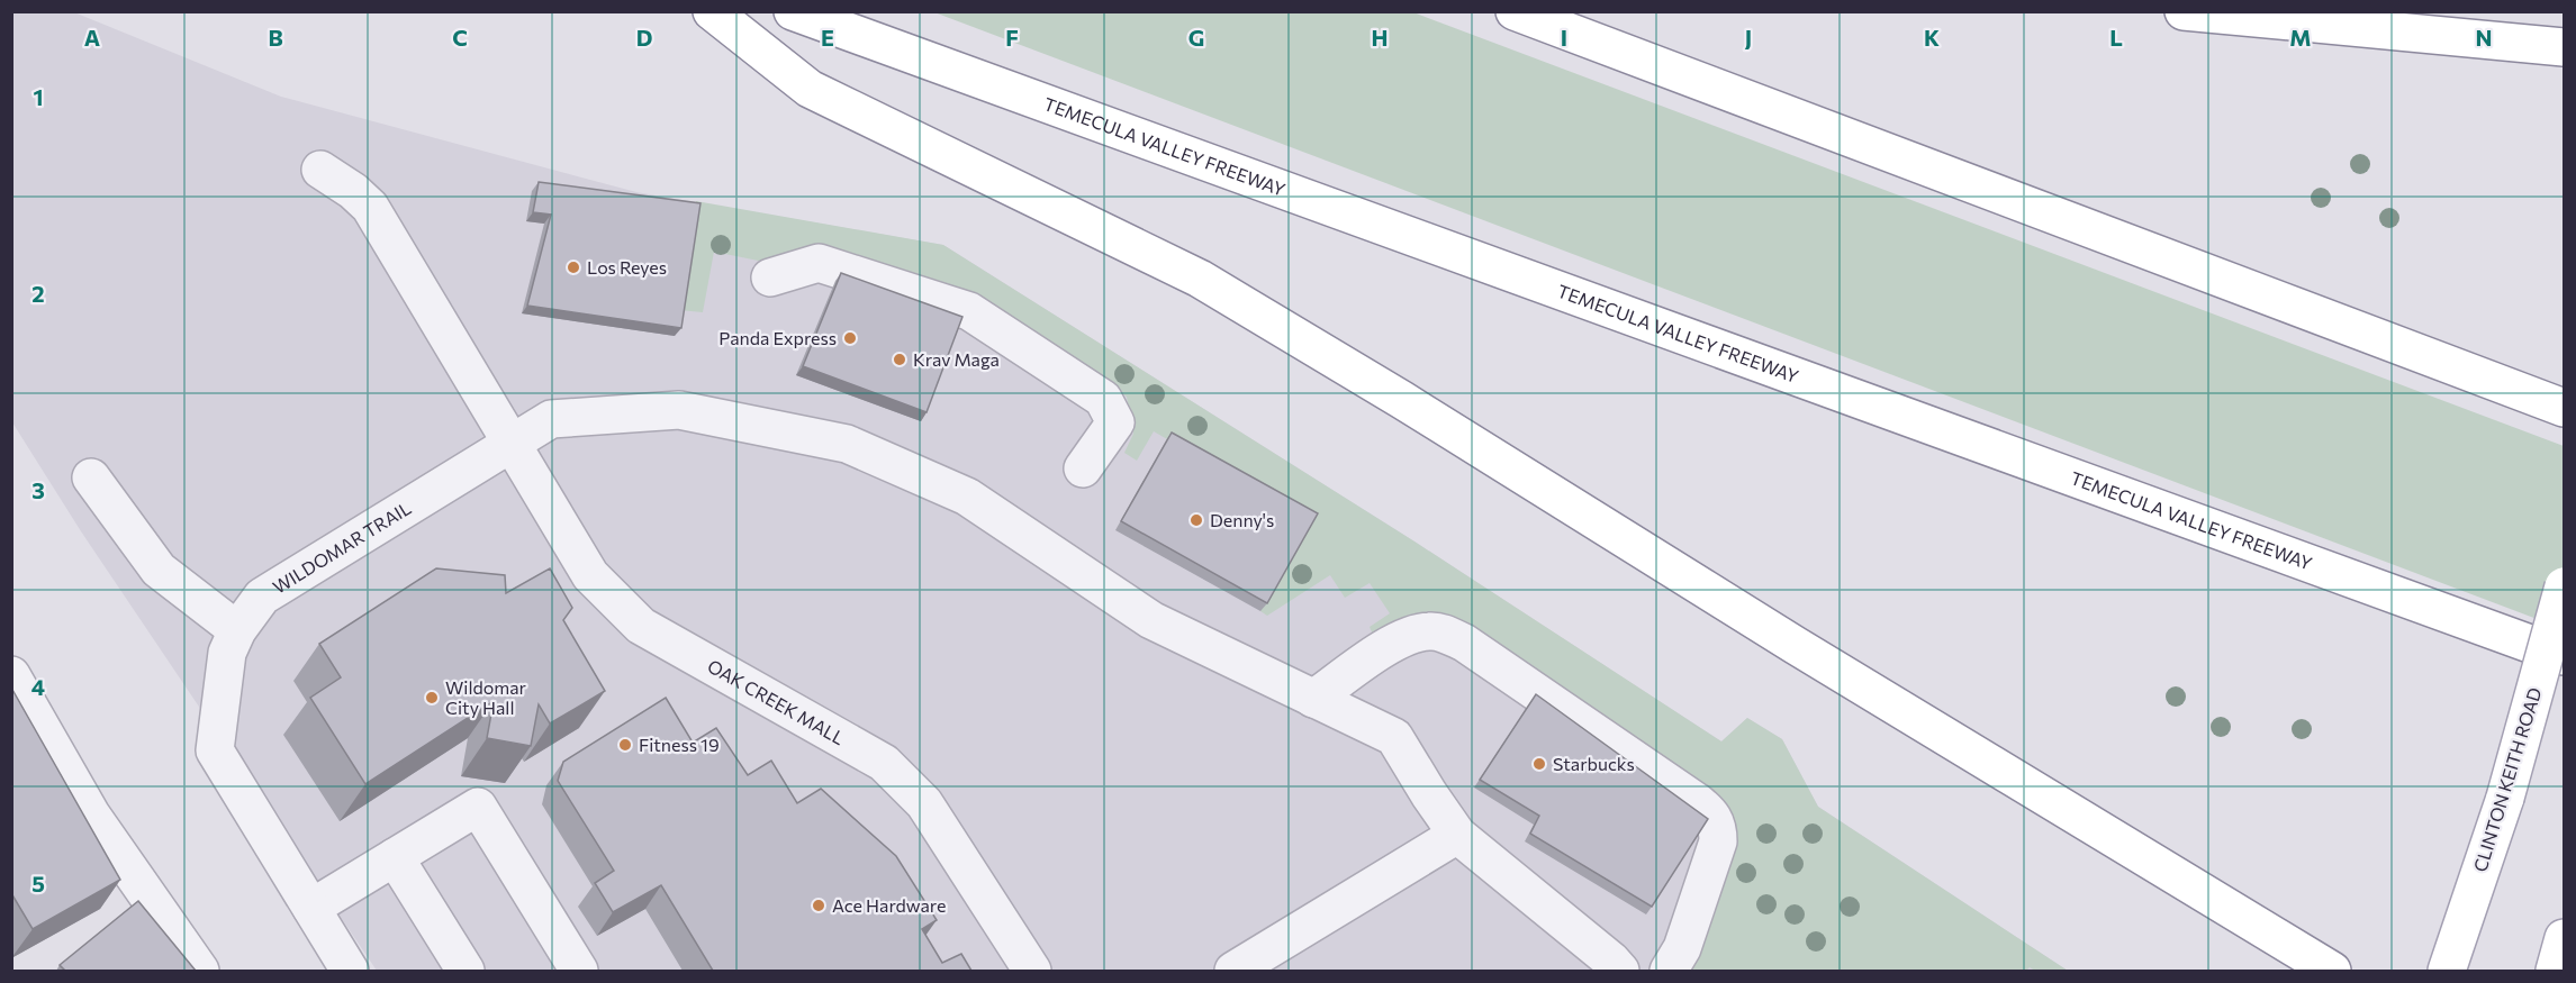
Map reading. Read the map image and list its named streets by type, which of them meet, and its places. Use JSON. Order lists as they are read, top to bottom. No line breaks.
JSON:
{"streets":{"main road":["TEMECULA VALLEY FREEWAY","CLINTON KEITH ROAD"],"street":["WILDOMAR TRAIL","OAK CREEK MALL"]},"crossings":[["WILDOMAR TRAIL","OAK CREEK MALL"]],"places":["Los Reyes","Panda Express","Krav Maga","Denny's","Wildomar City Hall","Fitness 19","Starbucks","Ace Hardware"],"grid":{"columns":["A","B","C","D","E","F","G","H","I","J","K","L","M","N"],"rows":["1","2","3","4","5"]}}
